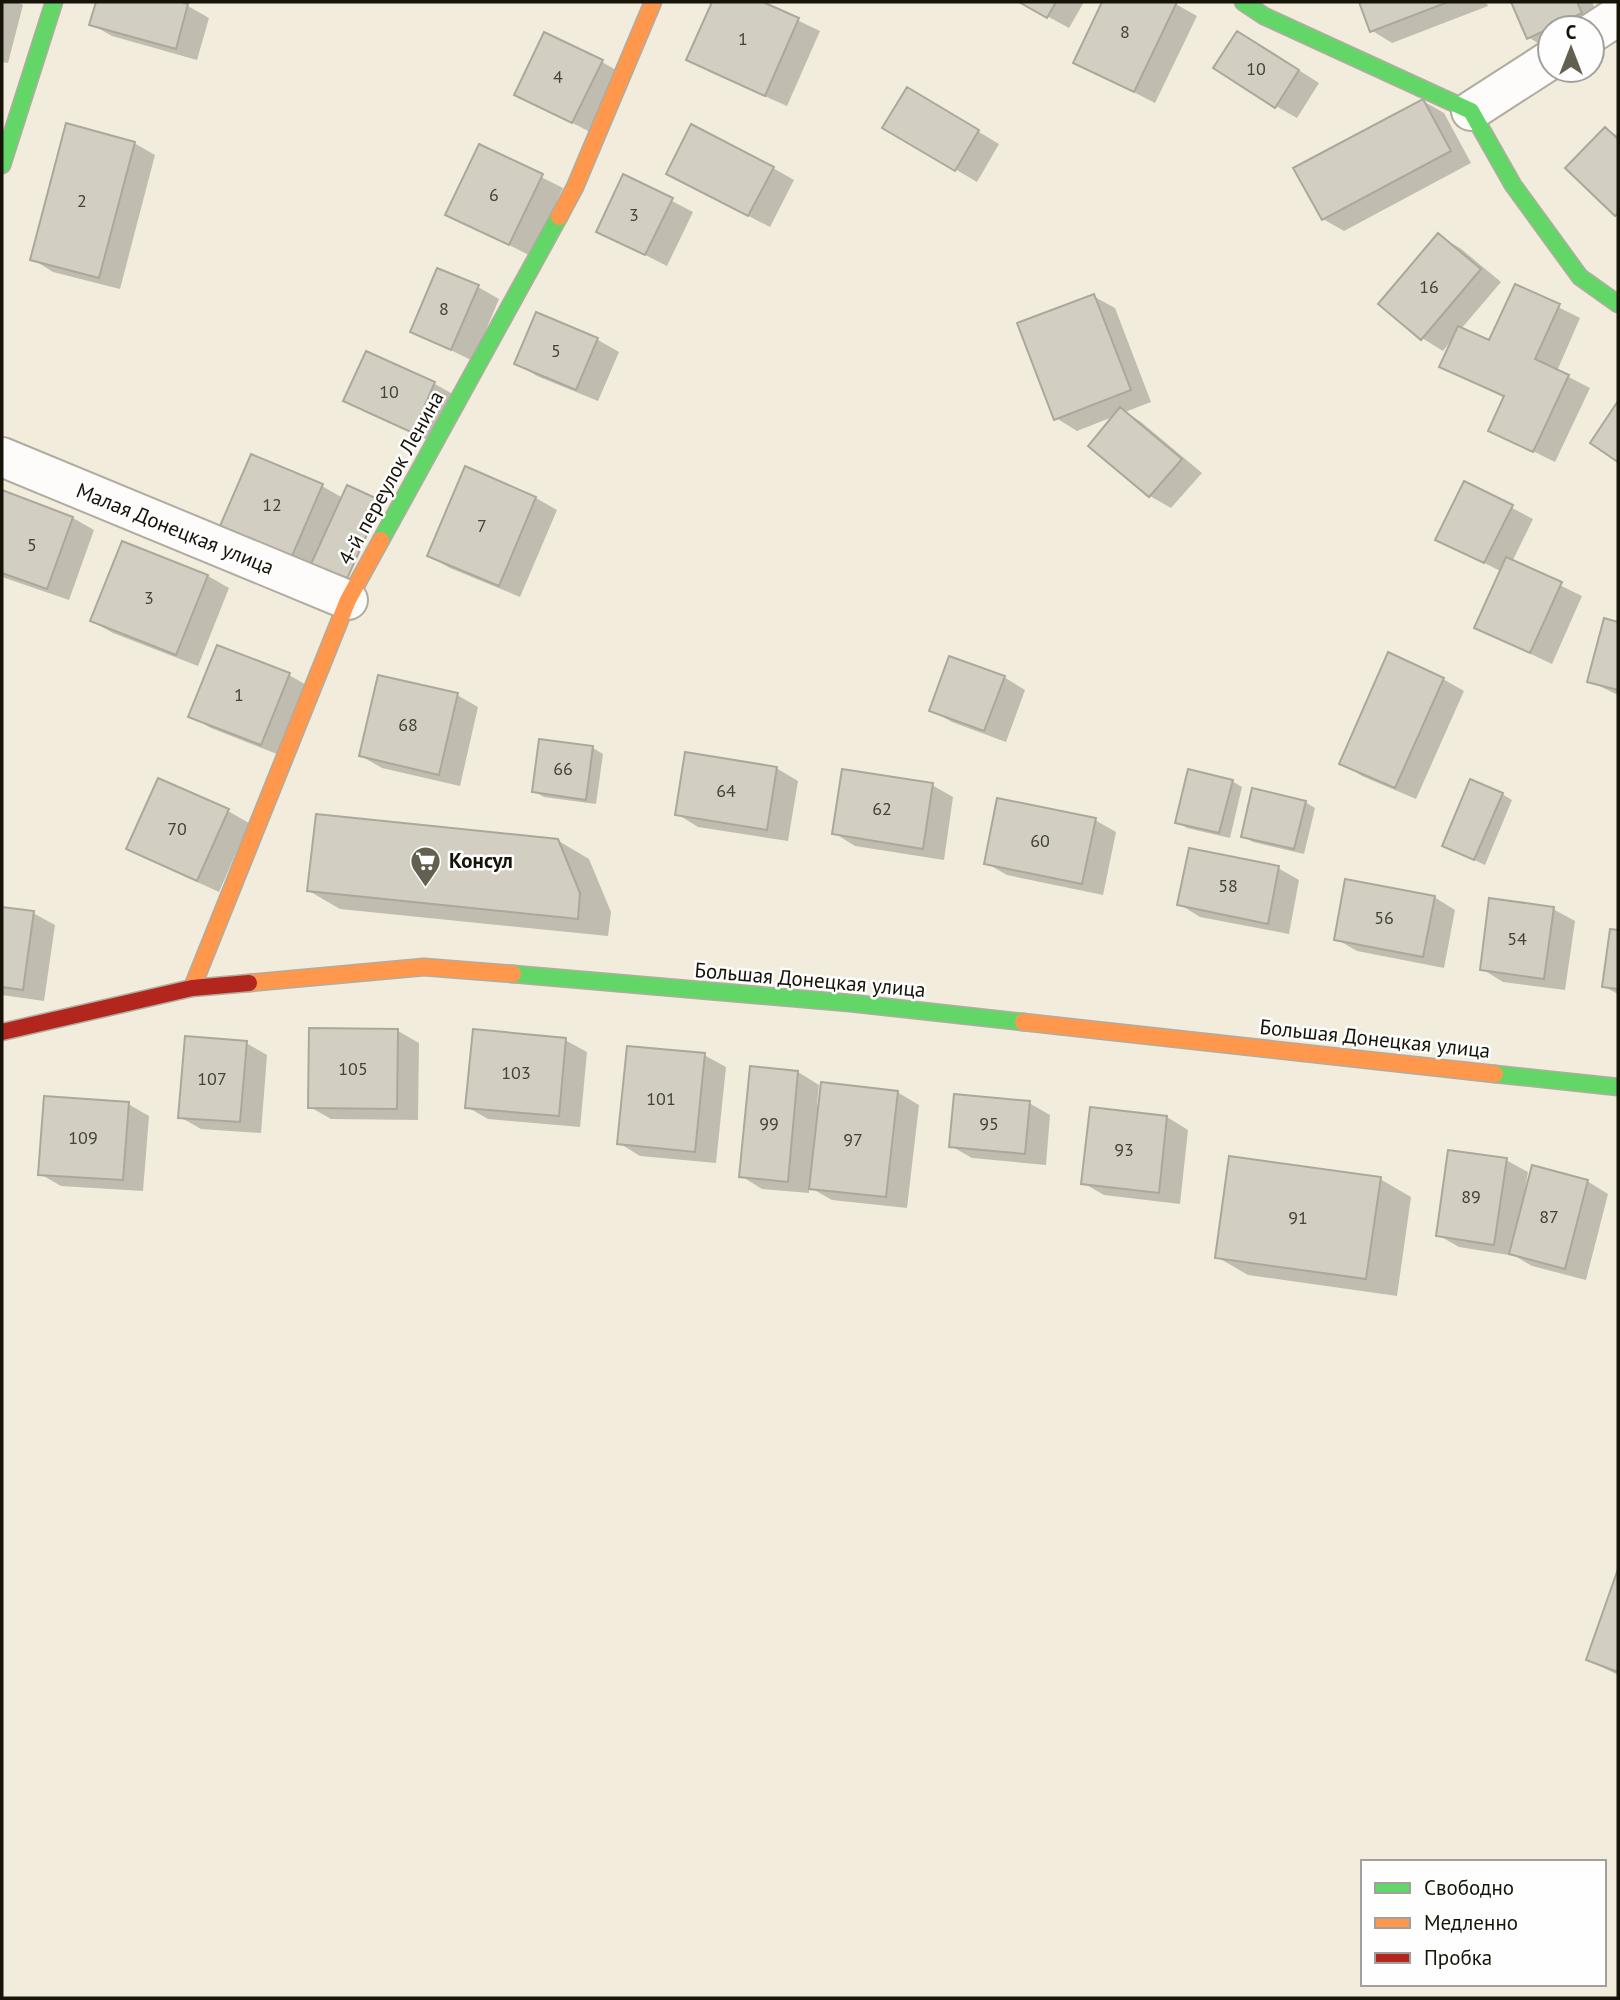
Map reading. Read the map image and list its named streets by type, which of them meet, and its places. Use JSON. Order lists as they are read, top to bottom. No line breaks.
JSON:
{"streets":{"street":["4-й переулок Ленина","Малая Донецкая улица","Большая Донецкая улица"]},"crossings":[["4-й переулок Ленина","Малая Донецкая улица"],["4-й переулок Ленина","Большая Донецкая улица"]],"places":{"supermarket":["Консул"]},"house_numbers":["8","1","10","4","6","2","3","16","8","5","10","12","7","5","3","1","68","66","64","62","70","60","58","56","54","105","103","107","101","99","95","109","97","93","89","87","91"],"legend":["Свободно","Медленно","Пробка"],"north":"top"}
